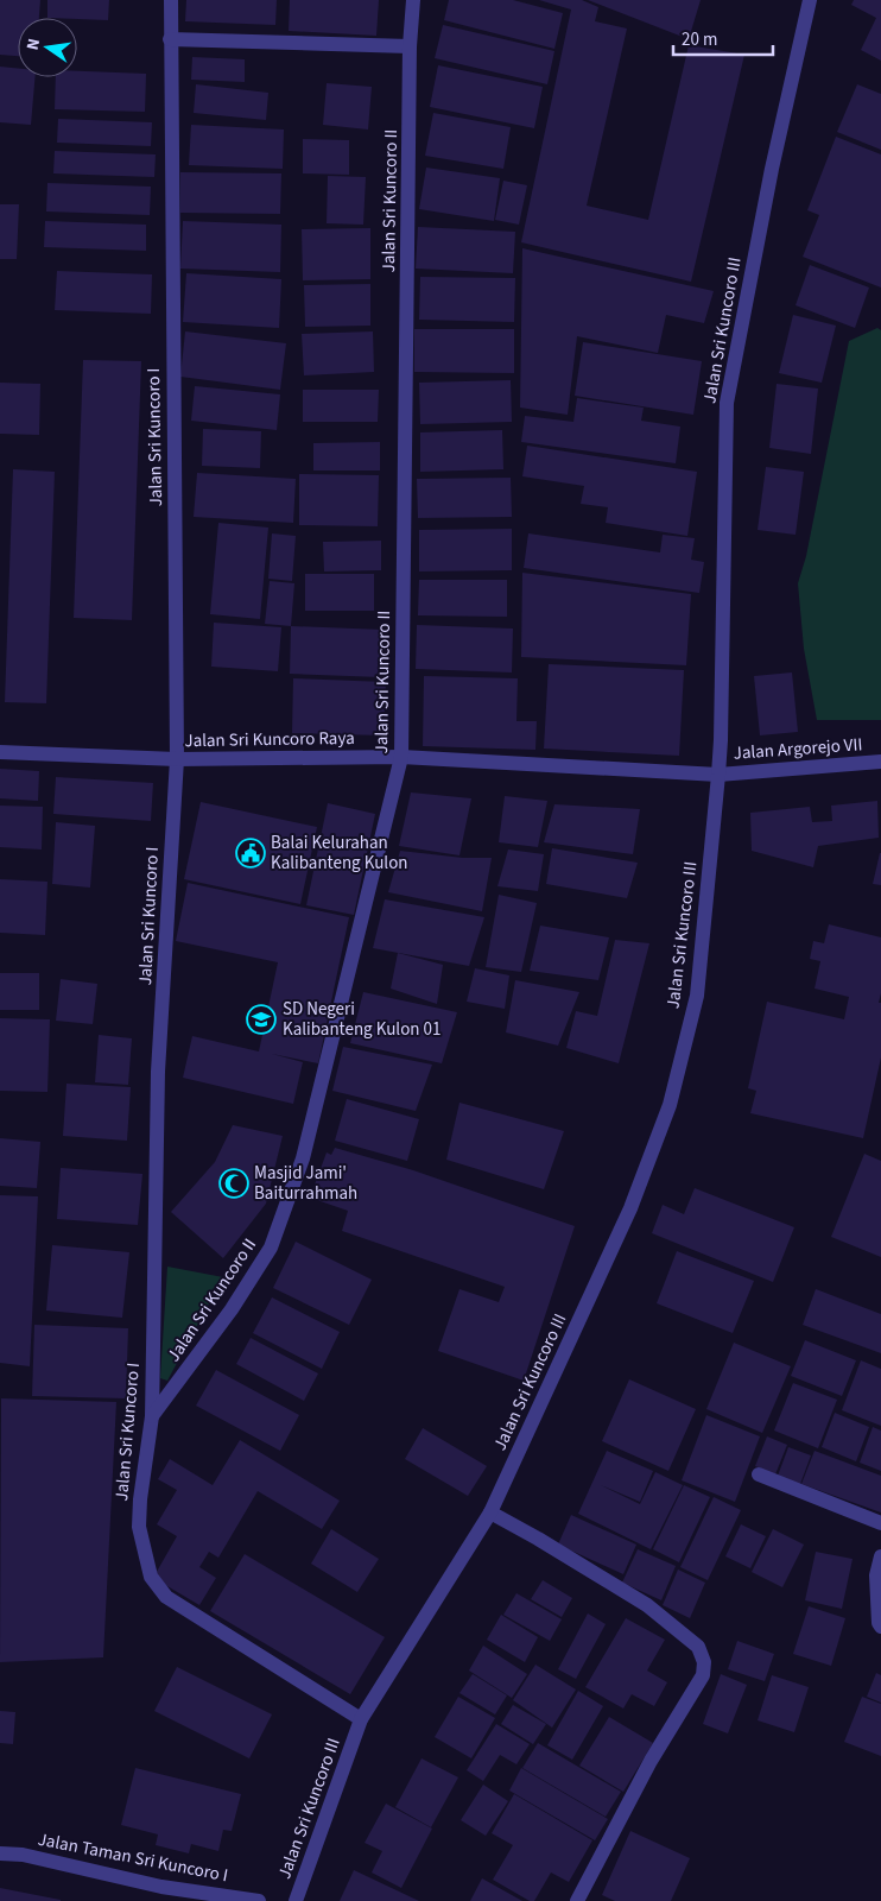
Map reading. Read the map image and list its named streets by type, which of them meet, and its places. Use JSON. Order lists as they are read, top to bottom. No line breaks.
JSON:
{"streets":{"street":["Jalan Sri Kuncoro II","Jalan Sri Kuncoro III","Jalan Sri Kuncoro I","Jalan Sri Kuncoro Raya","Jalan Argorejo VII","Jalan Taman Sri Kuncoro I"]},"crossings":[["Jalan Sri Kuncoro II","Jalan Sri Kuncoro I"],["Jalan Sri Kuncoro II","Jalan Sri Kuncoro Raya"],["Jalan Sri Kuncoro III","Jalan Sri Kuncoro I"],["Jalan Sri Kuncoro III","Jalan Sri Kuncoro Raya"],["Jalan Sri Kuncoro III","Jalan Argorejo VII"],["Jalan Sri Kuncoro I","Jalan Sri Kuncoro Raya"],["Jalan Sri Kuncoro Raya","Jalan Argorejo VII"]],"places":{"public building":["Balai Kelurahan Kalibanteng Kulon"],"school or university":["SD Negeri Kalibanteng Kulon 01"],"mosque":["Masjid Jami' Baiturrahmah"]},"scale_bar":"20 m","north":"left"}
